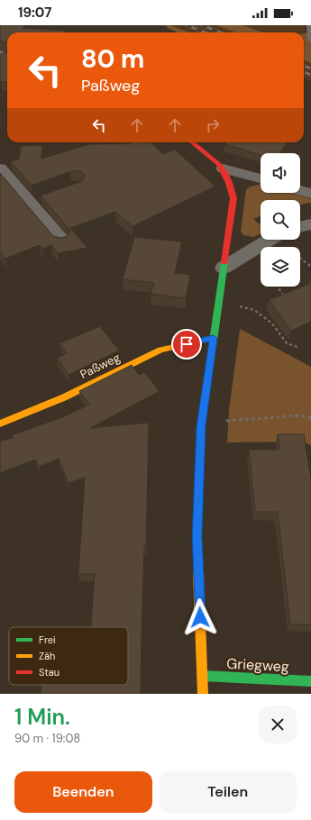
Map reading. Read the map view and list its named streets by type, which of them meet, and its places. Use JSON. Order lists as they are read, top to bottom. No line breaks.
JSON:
{"streets":{"street":["Paßweg","Griegweg"]},"legend":["Frei","Zäh","Stau"],"page":{"status":"19:07","turn":["80 m","Paßweg"],"heading":["1 Min.","90 m · 19:08"],"buttons":["Beenden","Teilen"]}}
